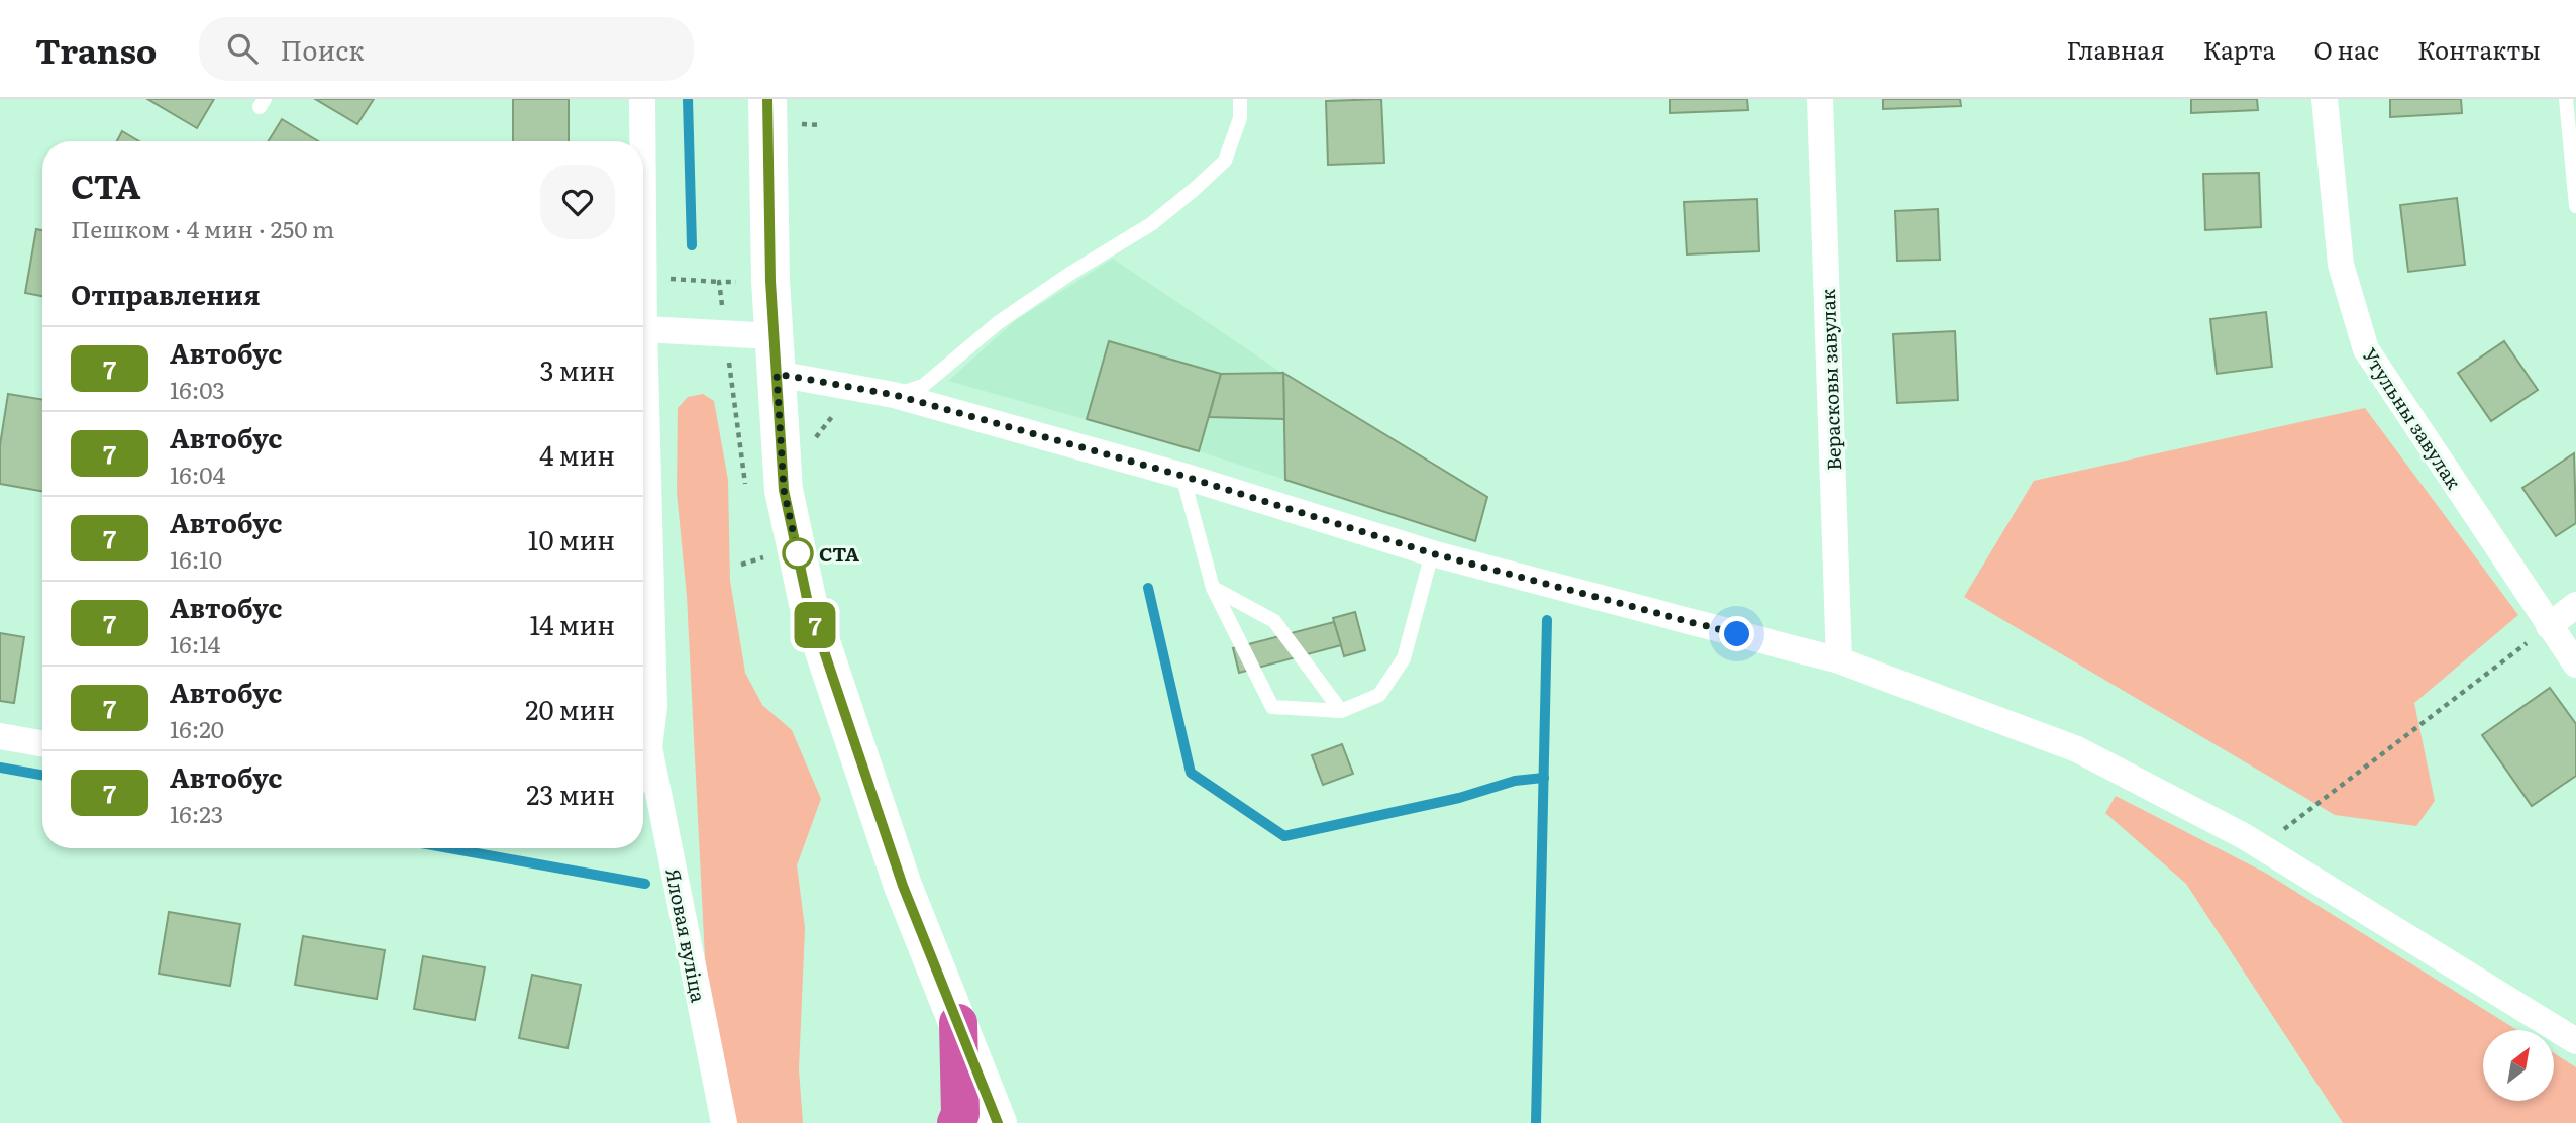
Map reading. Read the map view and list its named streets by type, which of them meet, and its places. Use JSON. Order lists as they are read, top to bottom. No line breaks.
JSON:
{"streets":{"street":["Верасковы завулак","Утульны завулак","Яловая вуліца"]},"places":["СТА"],"lines":["bus line 7"],"north":"top right","page":{"header":"Transo","search":"Поиск","nav":["Главная","Карта","О нас","Контакты"],"on_map":"7","heading":[["СТА","Пешком · 4 мин · 250 m"],"Отправления"],"list":[{"mark":"7","name":"Автобус","note":"16:03","value":"3 мин"},{"mark":"7","name":"Автобус","note":"16:04","value":"4 мин"},{"mark":"7","name":"Автобус","note":"16:10","value":"10 мин"},{"mark":"7","name":"Автобус","note":"16:14","value":"14 мин"},{"mark":"7","name":"Автобус","note":"16:20","value":"20 мин"},{"mark":"7","name":"Автобус","note":"16:23","value":"23 мин"}]}}
